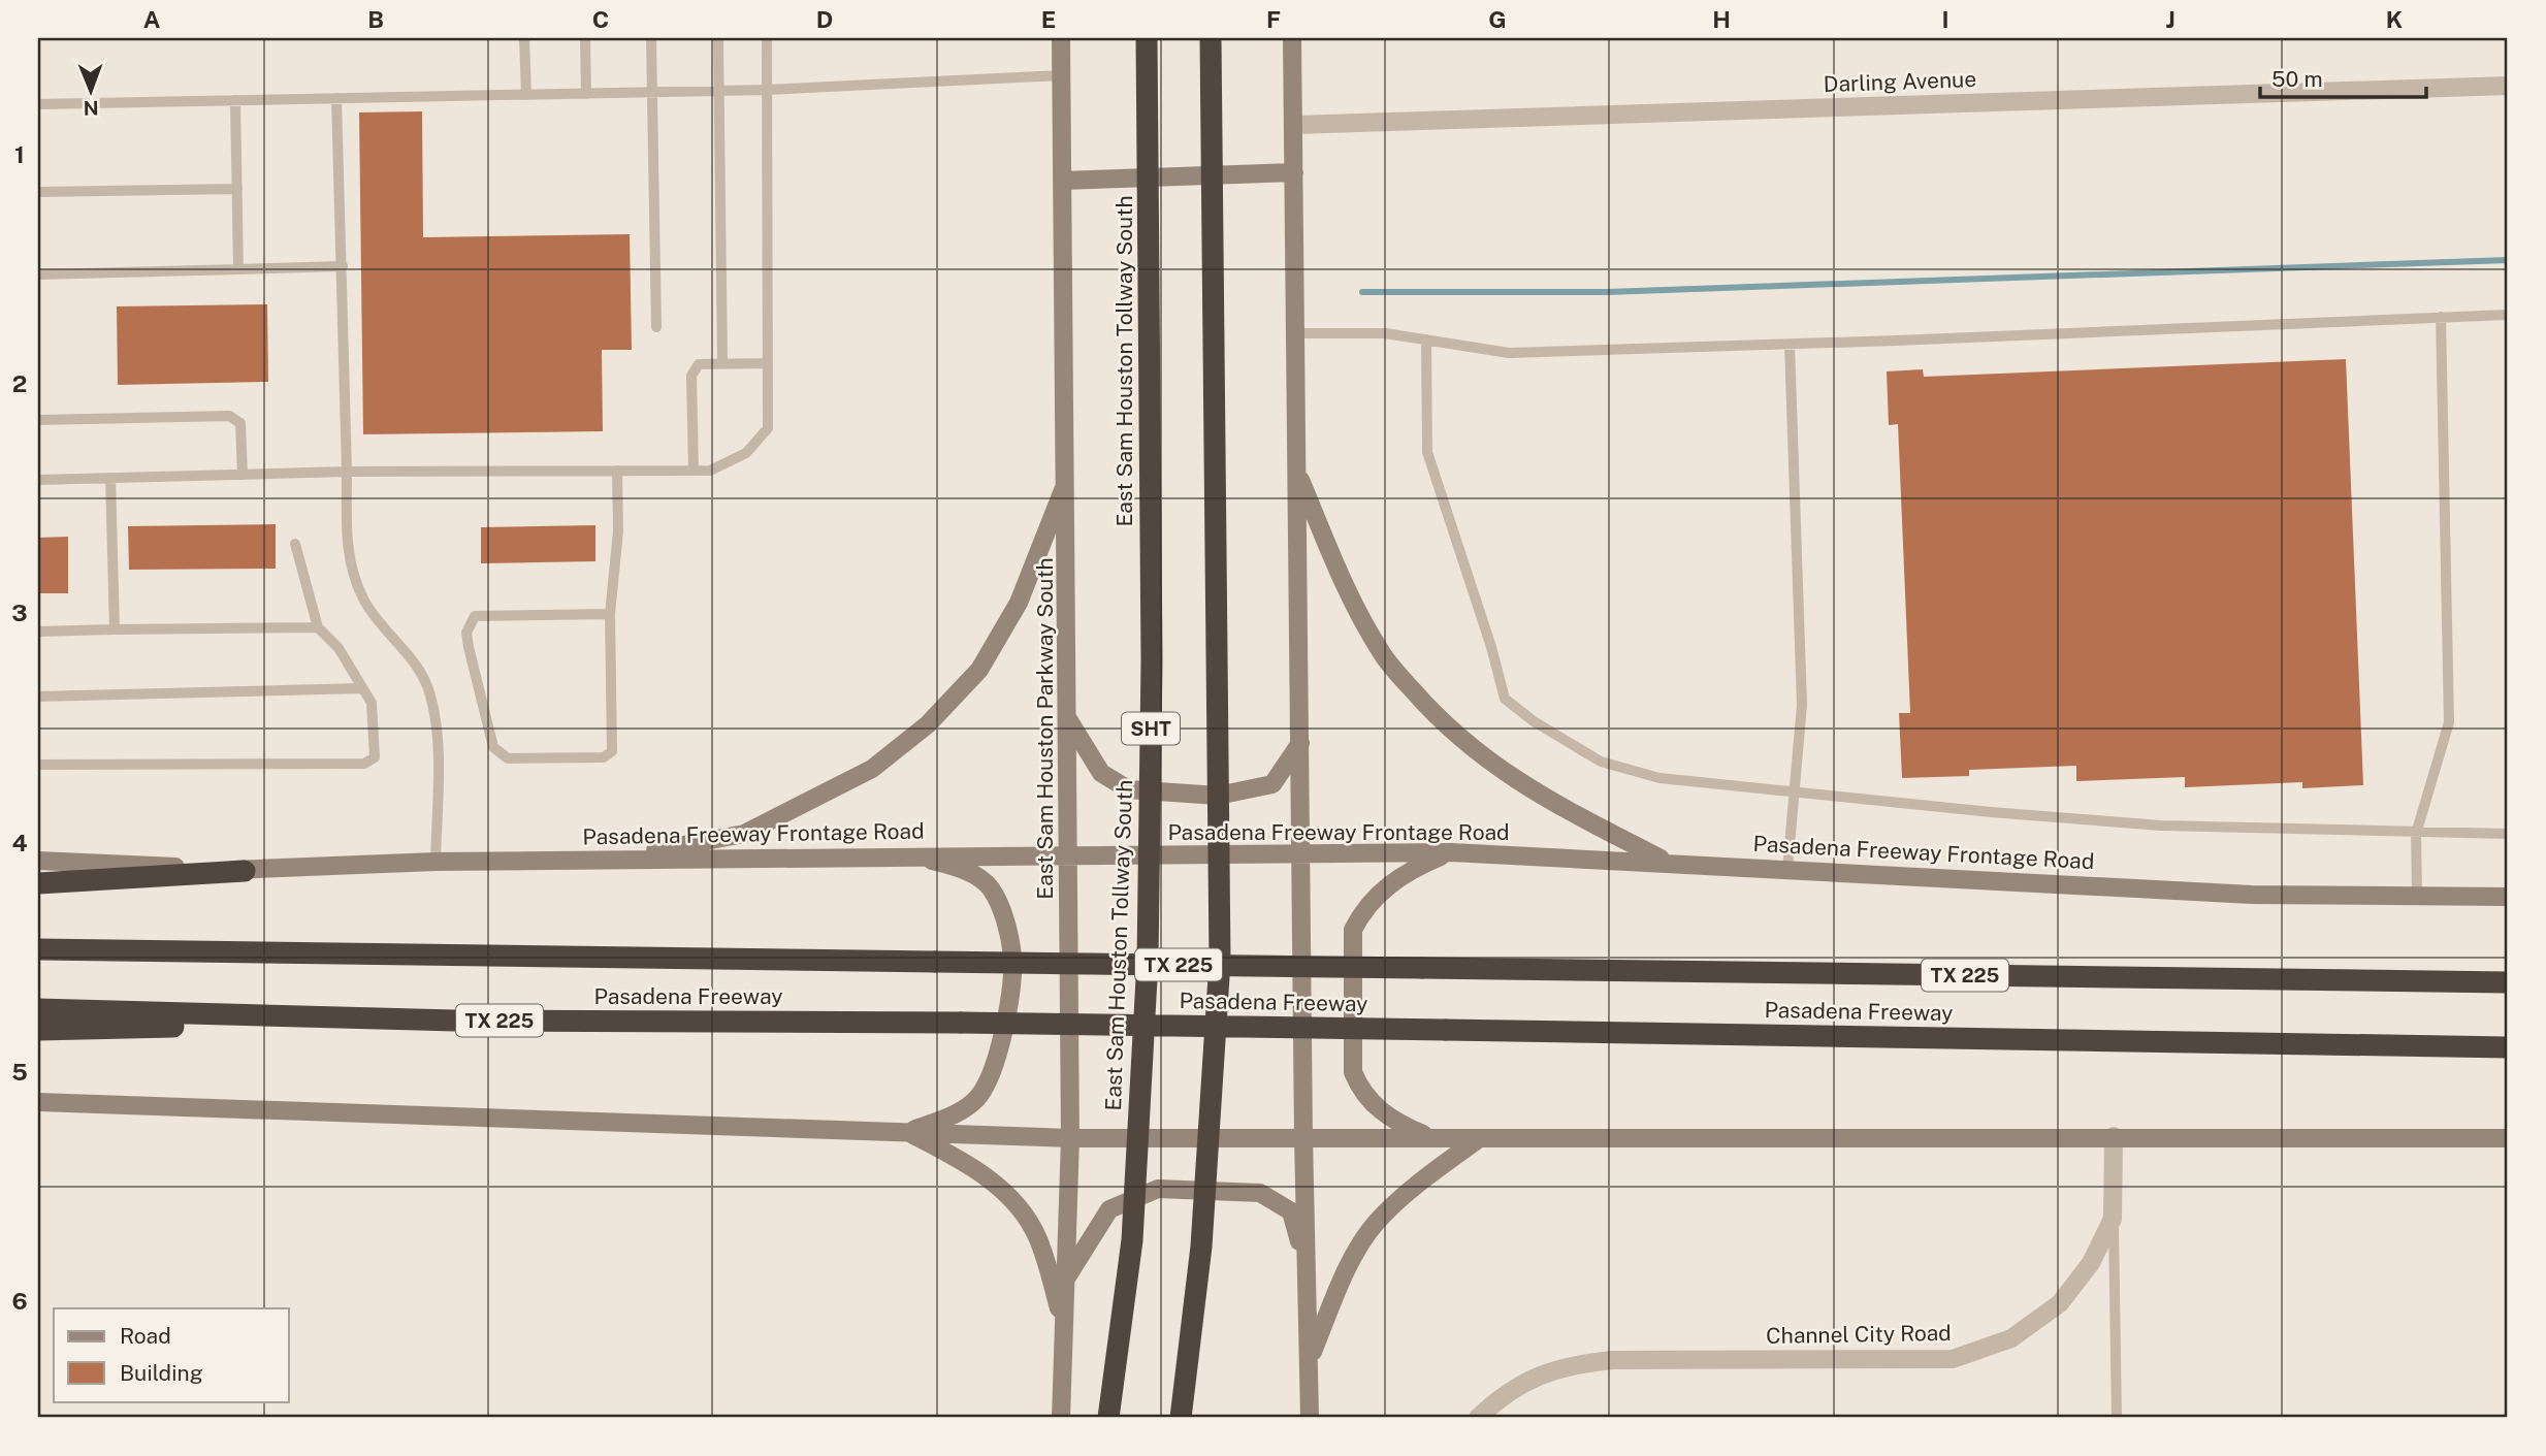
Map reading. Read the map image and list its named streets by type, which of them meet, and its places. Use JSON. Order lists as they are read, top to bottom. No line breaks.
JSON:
{"streets":{"highway":["East Sam Houston Tollway South","SHT","TX 225","Pasadena Freeway"],"main road":["East Sam Houston Parkway South","Pasadena Freeway Frontage Road"],"street":["Darling Avenue","Channel City Road"]},"crossings":[["East Sam Houston Parkway South","Pasadena Freeway Frontage Road"]],"legend":["Road","Building"],"scale_bar":"50 m","north":"bottom","grid":{"columns":["A","B","C","D","E","F","G","H","I","J","K"],"rows":["1","2","3","4","5","6"]}}
